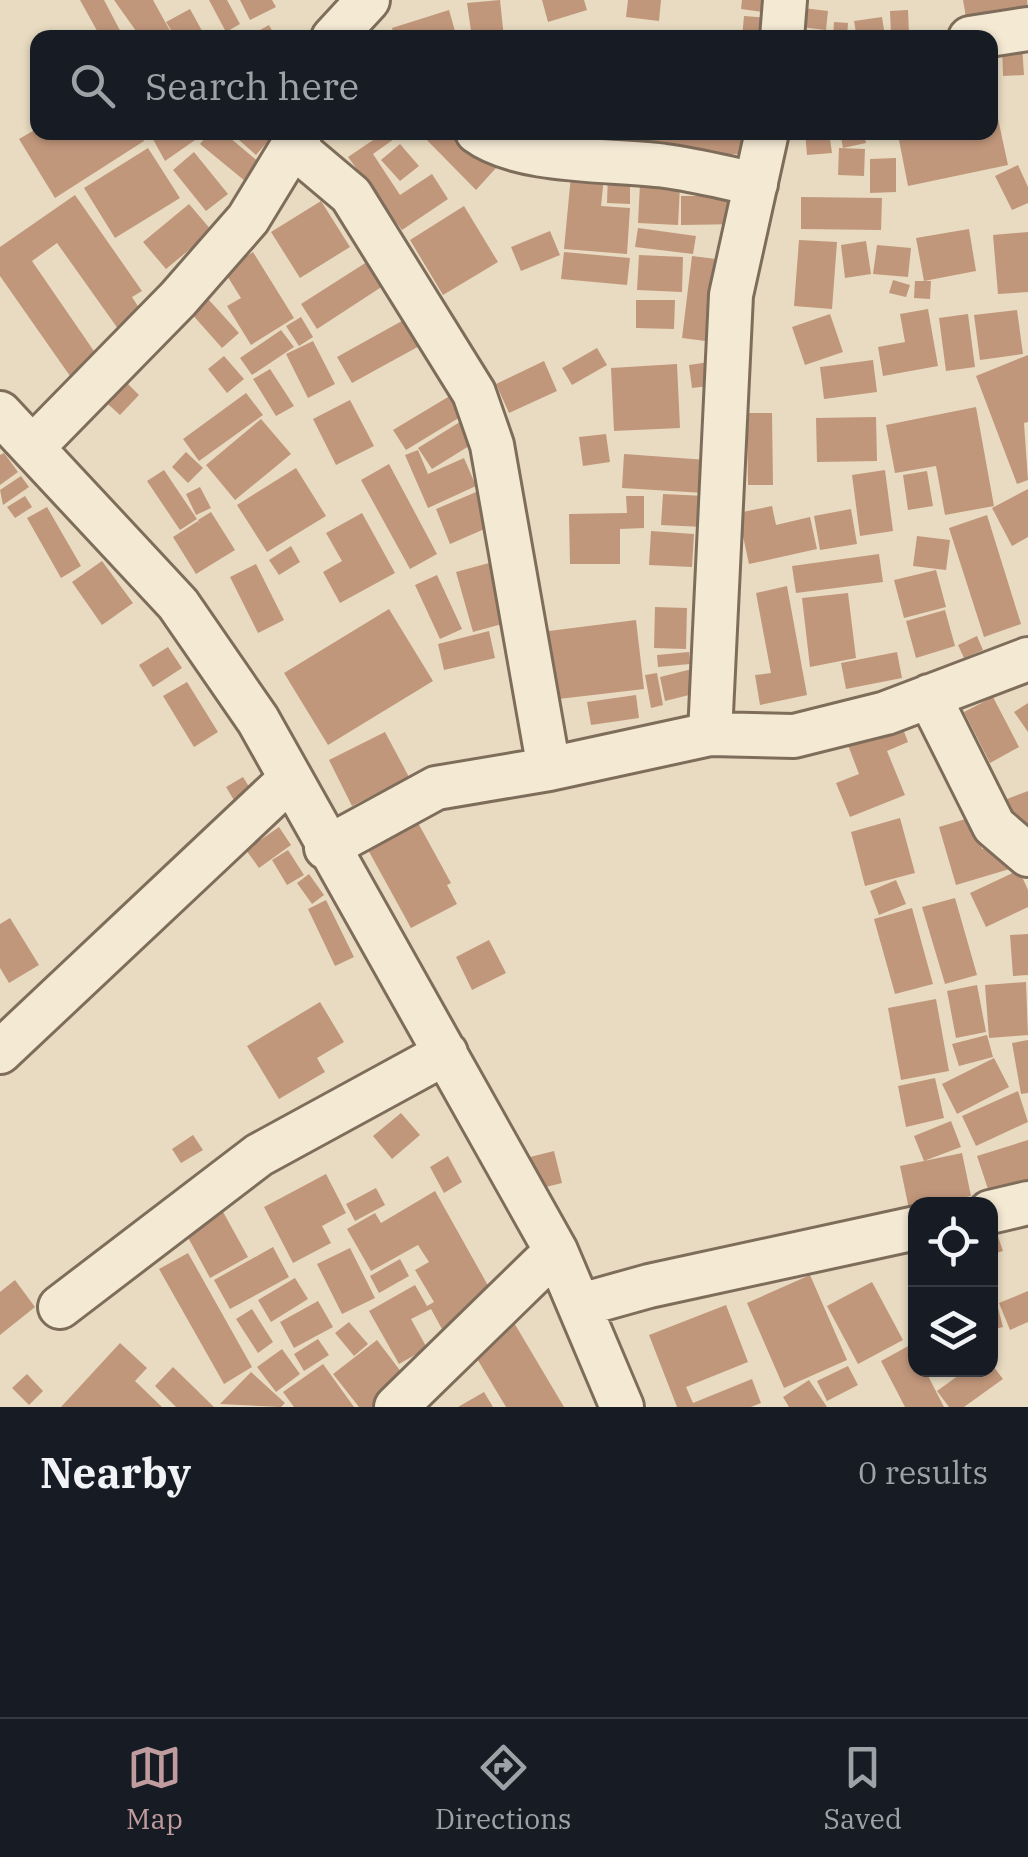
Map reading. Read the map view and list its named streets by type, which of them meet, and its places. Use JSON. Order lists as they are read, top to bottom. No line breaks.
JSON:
{"page":{"search":"Search here","heading":["Nearby","0 results"],"nav":["Map","Directions","Saved"]}}
